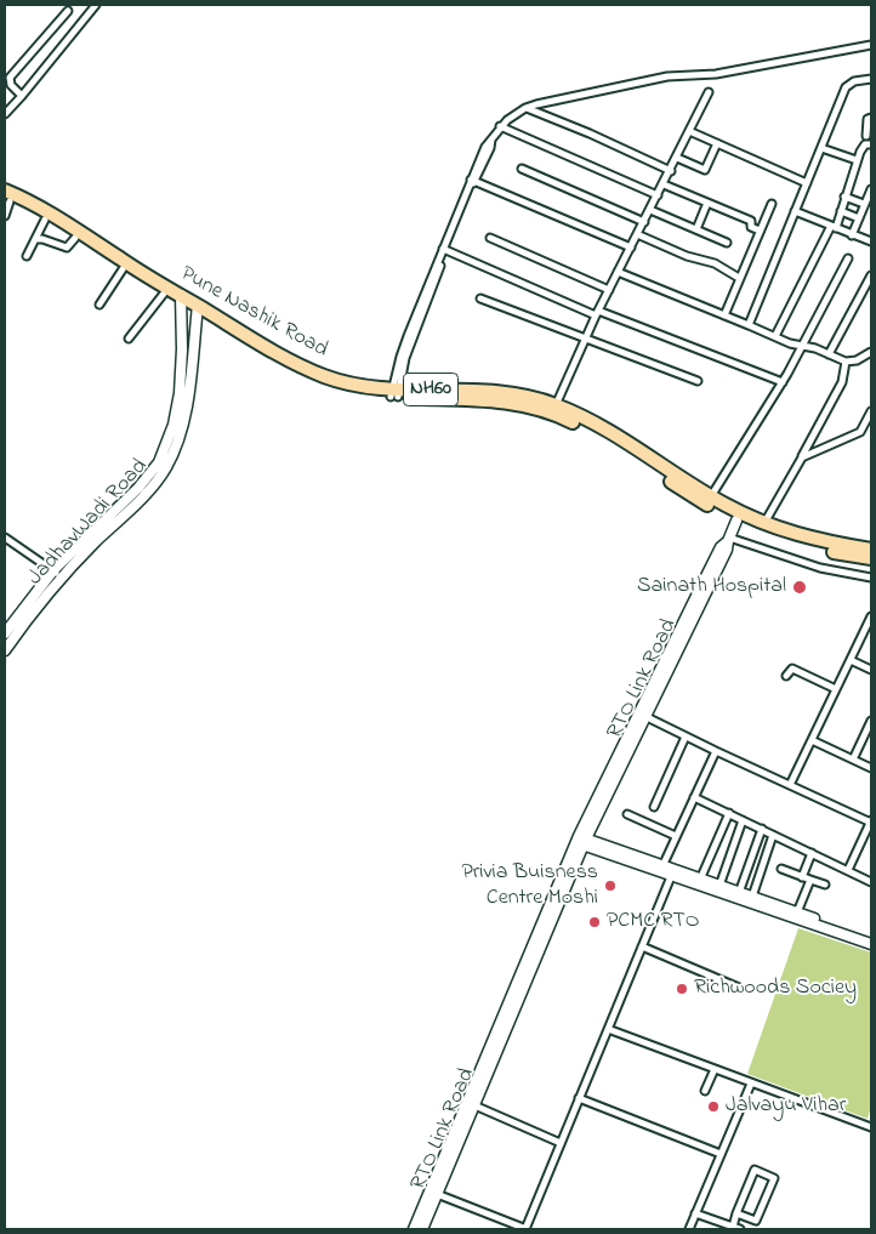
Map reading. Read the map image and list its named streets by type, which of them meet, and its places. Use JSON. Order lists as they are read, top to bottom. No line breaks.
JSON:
{"streets":{"highway":["Pune Nashik Road","NH60"],"main road":["JadhavWadi Road","RTO Link Road"]},"crossings":[["Pune Nashik Road","JadhavWadi Road"],["Pune Nashik Road","RTO Link Road"]],"places":["Sainath Hospital","Privia Buisness Centre Moshi","PCMC RTO","Richwoods Sociey","Jalvayu Vihar"]}
